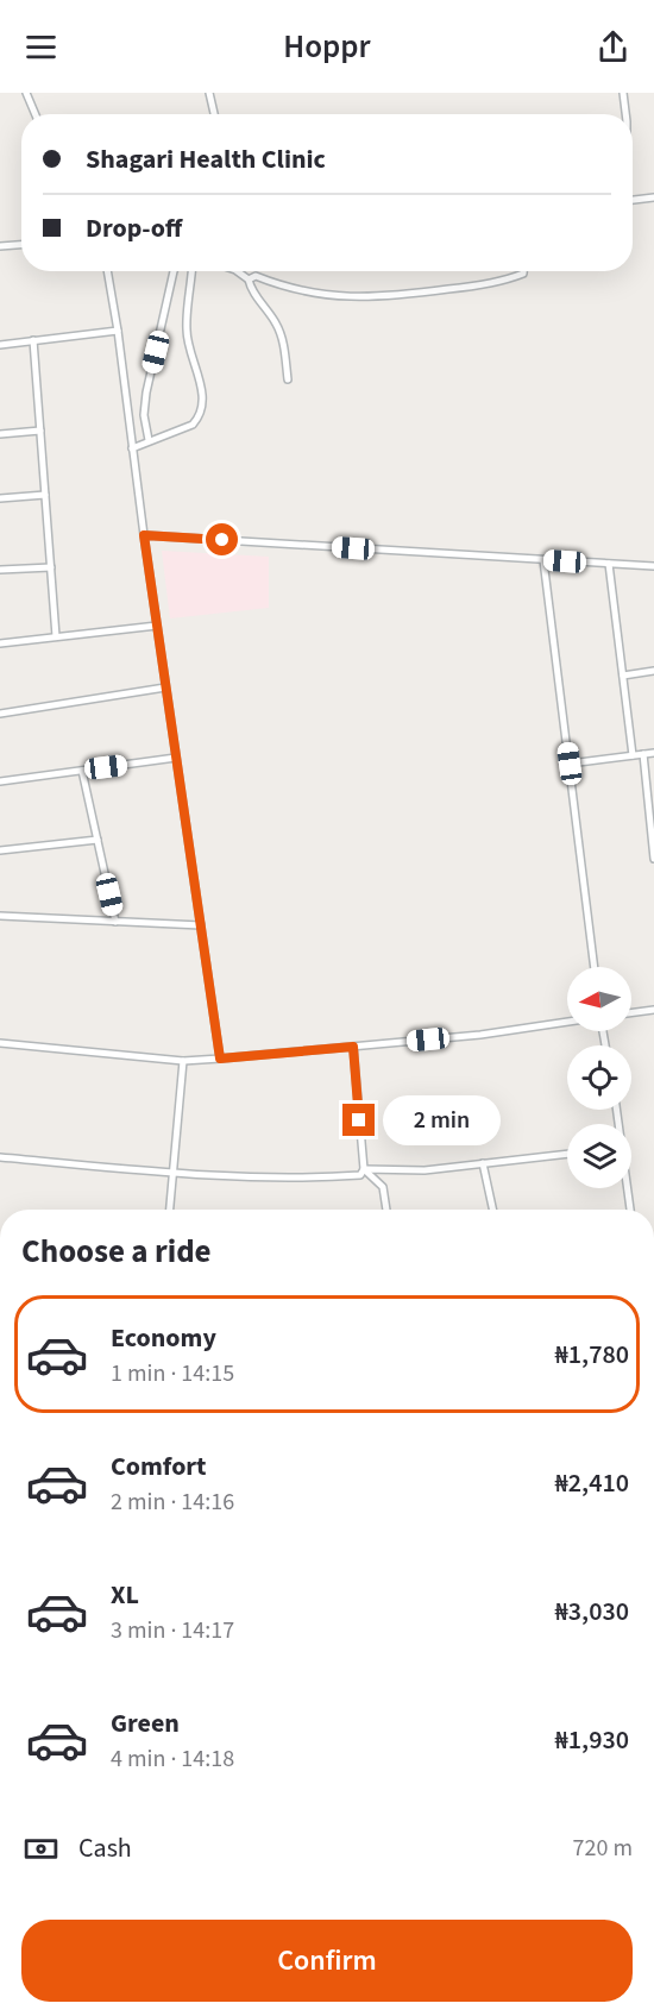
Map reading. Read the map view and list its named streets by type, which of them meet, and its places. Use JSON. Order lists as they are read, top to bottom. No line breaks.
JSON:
{"north":"left","page":{"header":"Hoppr","banner":["Shagari Health Clinic","Drop-off"],"bubble":"2 min","heading":"Choose a ride","list":[{"name":"Economy","note":"1 min · 14:15","value":"₦1,780"},{"name":"Comfort","note":"2 min · 14:16","value":"₦2,410"},{"name":"XL","note":"3 min · 14:17","value":"₦3,030"},{"name":"Green","note":"4 min · 14:18","value":"₦1,930"}],"pay":["Cash","720 m"],"buttons":"Confirm"}}
